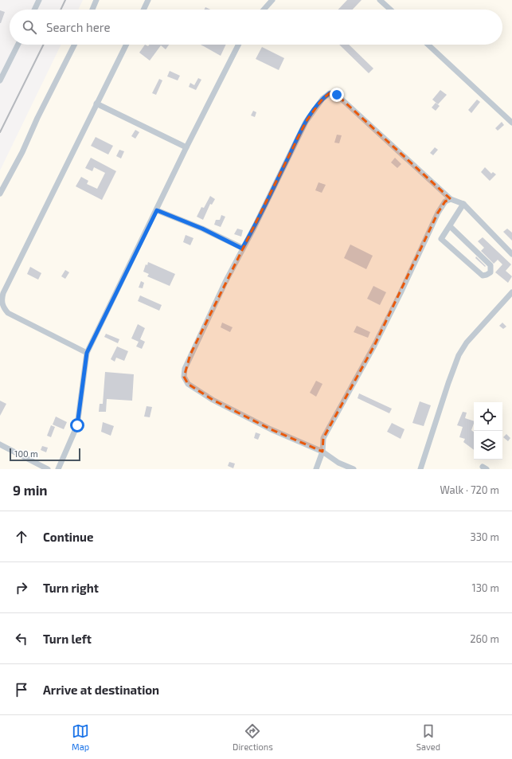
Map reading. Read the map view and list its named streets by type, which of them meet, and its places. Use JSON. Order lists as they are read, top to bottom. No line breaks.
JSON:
{"scale_bar":"100 m","page":{"search":"Search here","scale":"100 m","heading":["9 min","Walk · 720 m"],"list":[["Continue","330 m"],["Turn right","130 m"],["Turn left","260 m"],"Arrive at destination"],"nav":["Map","Directions","Saved"]}}
